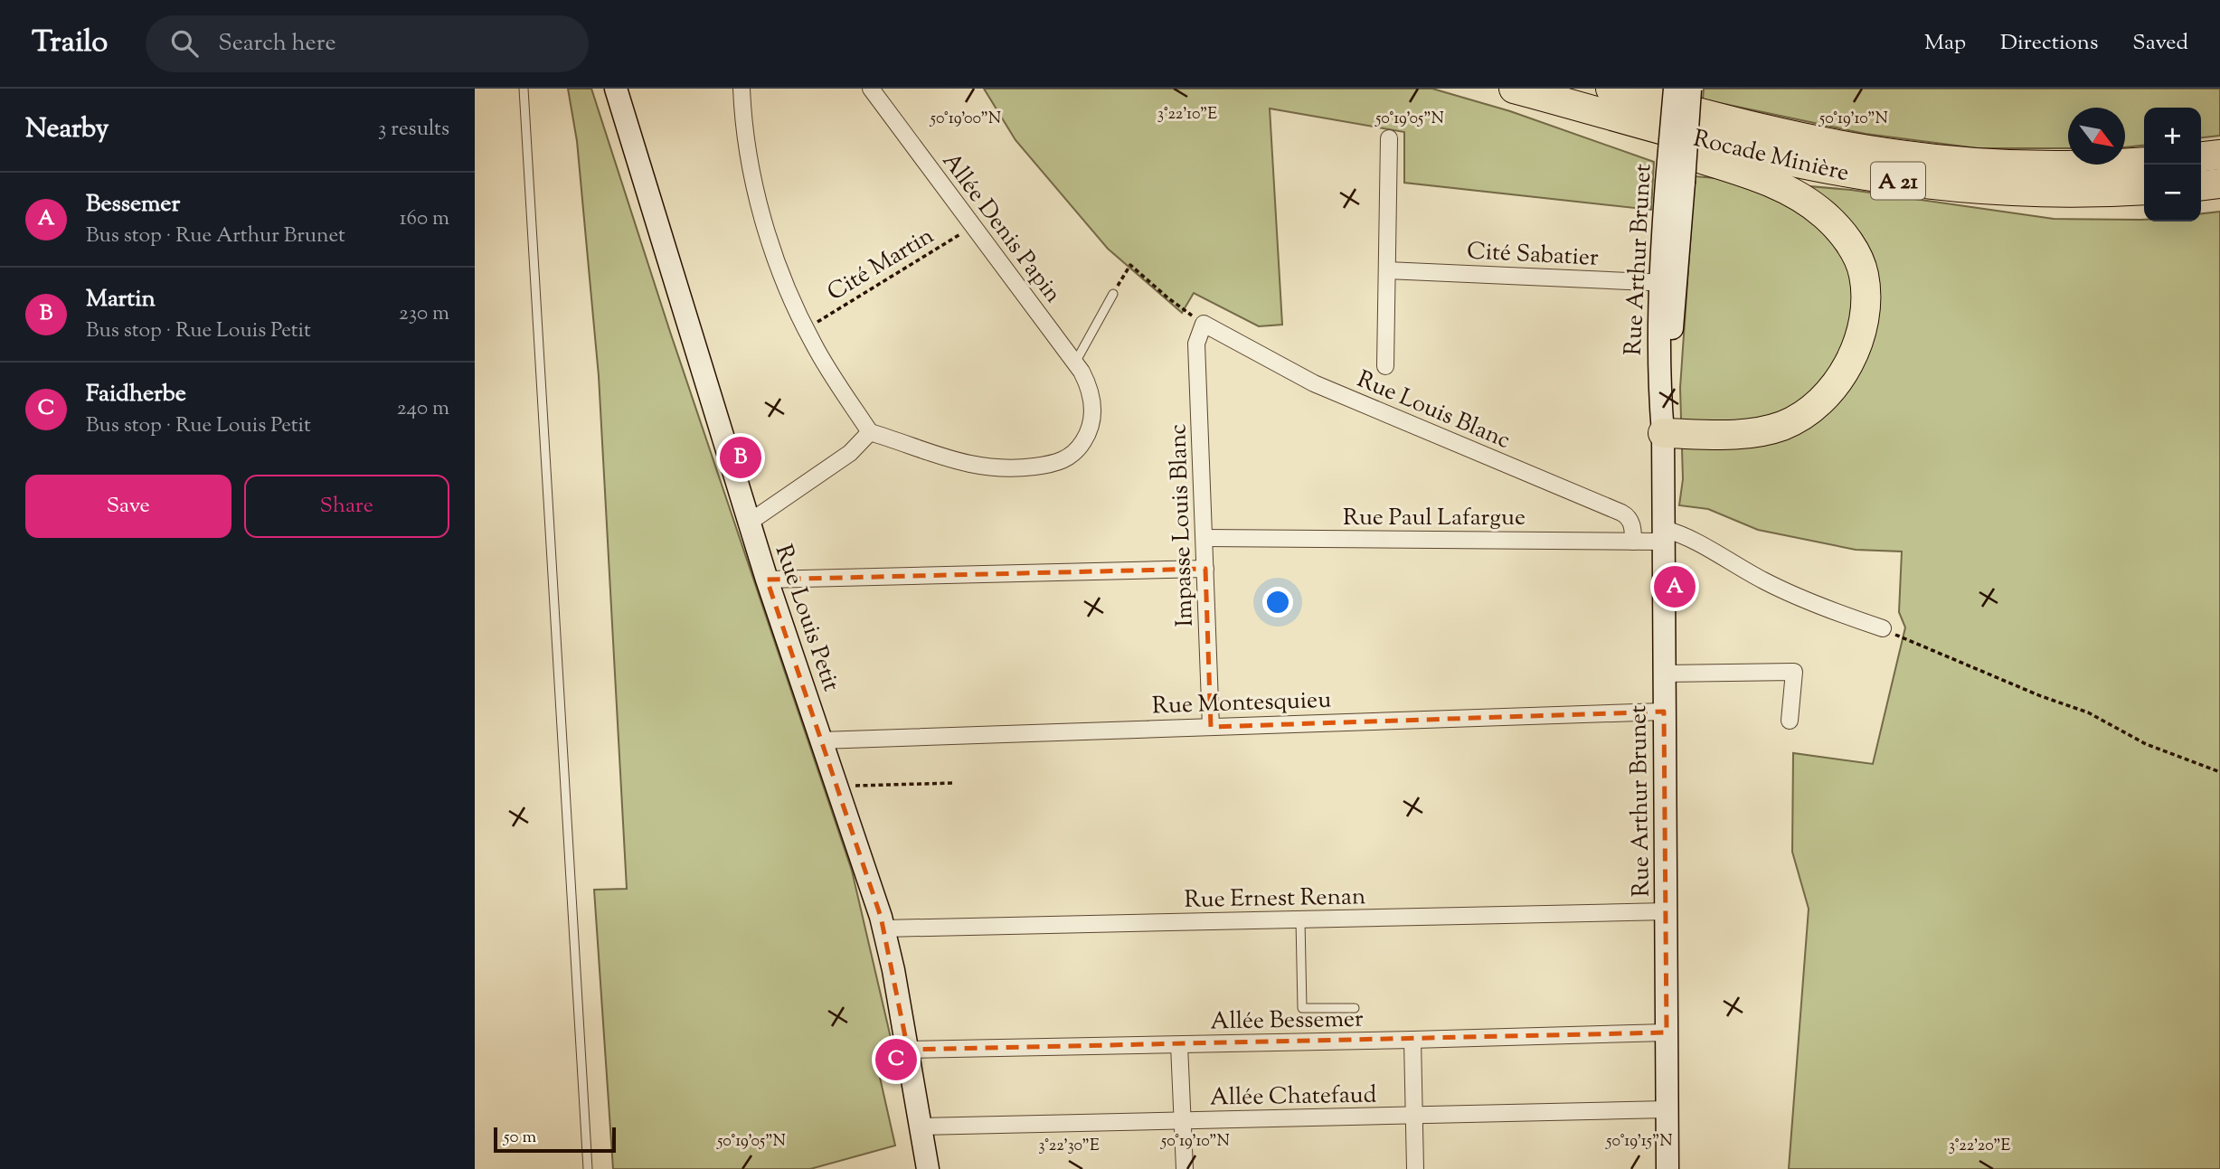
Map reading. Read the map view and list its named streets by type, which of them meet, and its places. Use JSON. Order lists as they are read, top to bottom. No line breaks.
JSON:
{"streets":{"highway":["Rocade Minière","A 21"],"street":["Allée Denis Papin","Cité Sabatier","Rue Arthur Brunet","Rue Louis Blanc","Rue Paul Lafargue","Impasse Louis Blanc","Rue Louis Petit","Rue Montesquieu","Rue Ernest Renan","Allée Bessemer","Allée Chatefaud"],"path":["Cité Martin"]},"crossings":[["Allée Denis Papin","Cité Martin"],["Cité Sabatier","Rue Arthur Brunet"],["Rue Arthur Brunet","Rue Paul Lafargue"],["Rue Arthur Brunet","Rue Montesquieu"],["Rue Arthur Brunet","Rue Ernest Renan"],["Rue Arthur Brunet","Allée Bessemer"],["Rue Arthur Brunet","Allée Chatefaud"],["Rue Louis Blanc","Rue Paul Lafargue"],["Rue Louis Blanc","Impasse Louis Blanc"],["Rue Paul Lafargue","Impasse Louis Blanc"],["Impasse Louis Blanc","Rue Montesquieu"],["Rue Louis Petit","Rue Montesquieu"],["Rue Louis Petit","Rue Ernest Renan"],["Rue Louis Petit","Allée Bessemer"],["Rue Louis Petit","Allée Chatefaud"]],"scale_bar":"50 m","north":"bottom right","page":{"header":"Trailo","search":"Search here","nav":["Map","Directions","Saved"],"heading":["Nearby","3 results"],"map_buttons":["+","−"],"list":[{"mark":"A","name":"Bessemer","note":"Bus stop · Rue Arthur Brunet","value":"160 m"},{"mark":"B","name":"Martin","note":"Bus stop · Rue Louis Petit","value":"230 m"},{"mark":"C","name":"Faidherbe","note":"Bus stop · Rue Louis Petit","value":"240 m"}],"pins":["B","A","C"],"buttons":["Save","Share"],"scale":"50 m"},"coordinates":["3°22'10\"E","50°19'00\"N","50°19'05\"N","50°19'10\"N","50°19'15\"N","3°22'30\"E","3°22'20\"E"]}
